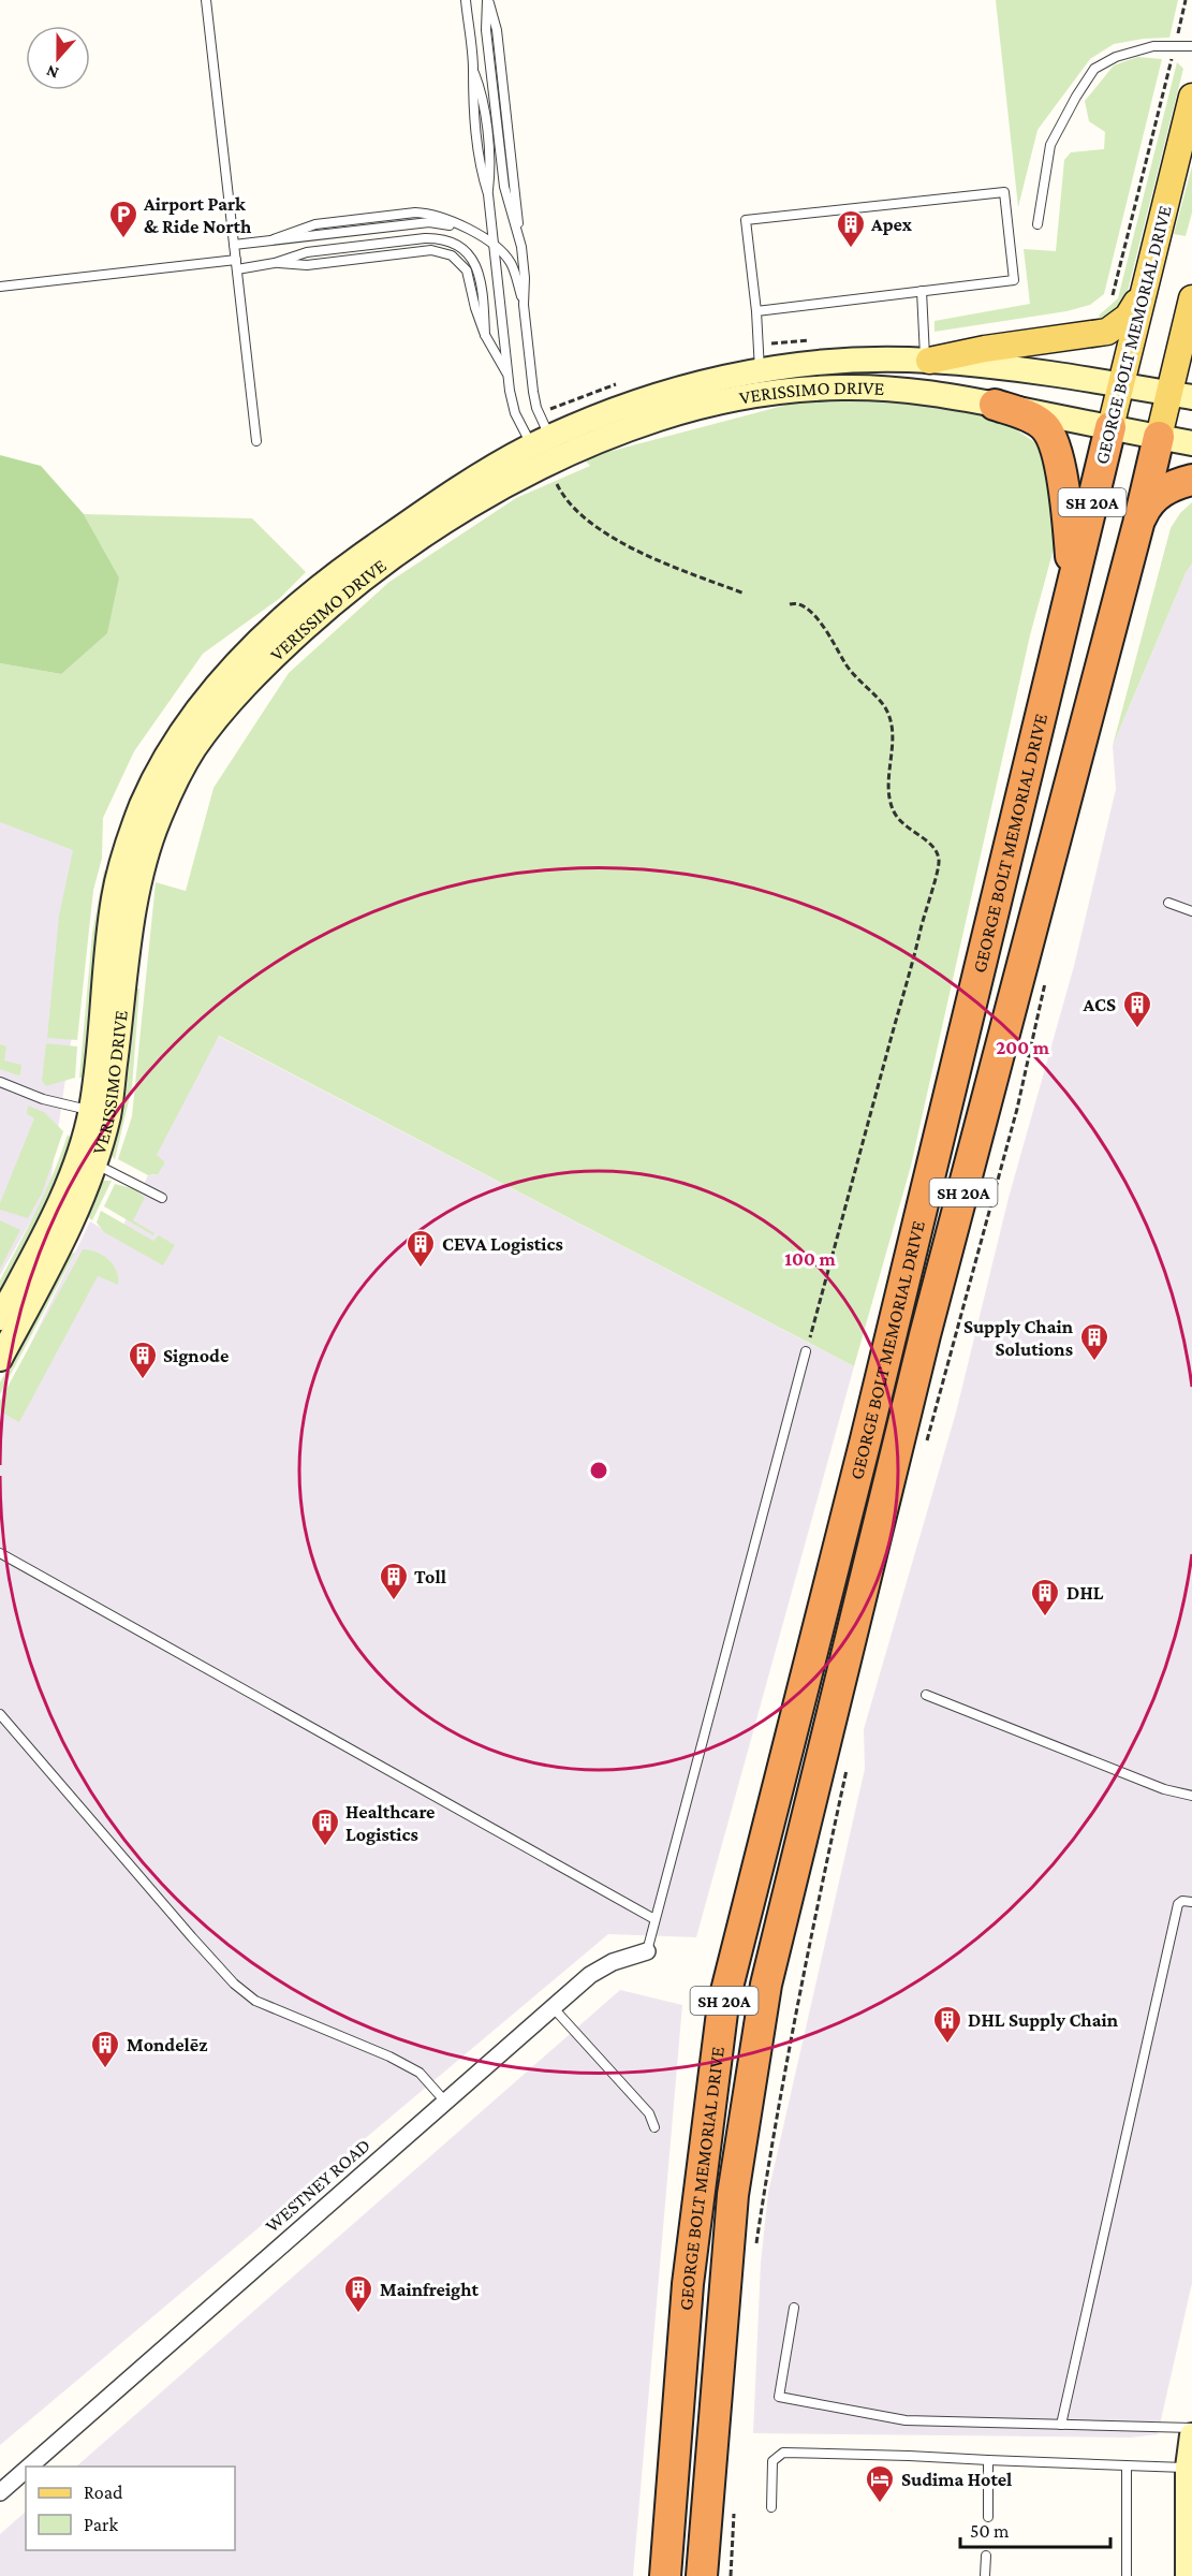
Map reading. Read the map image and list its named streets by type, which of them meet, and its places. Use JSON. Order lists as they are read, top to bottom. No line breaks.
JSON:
{"streets":{"highway":["GEORGE BOLT MEMORIAL DRIVE","SH 20A"],"street":["VERISSIMO DRIVE","WESTNEY ROAD"]},"crossings":[["GEORGE BOLT MEMORIAL DRIVE","VERISSIMO DRIVE"]],"places":{"parking":["Airport Park & Ride North"],"building":["Apex","ACS","CEVA Logistics","Supply Chain Solutions","Signode","Toll","DHL","Healthcare Logistics","DHL Supply Chain","Mondelēz","Mainfreight"],"hotel":["Sudima Hotel"]},"legend":["Road","Park"],"scale_bar":"50 m","north":"bottom","rings":["200 m","100 m"]}
